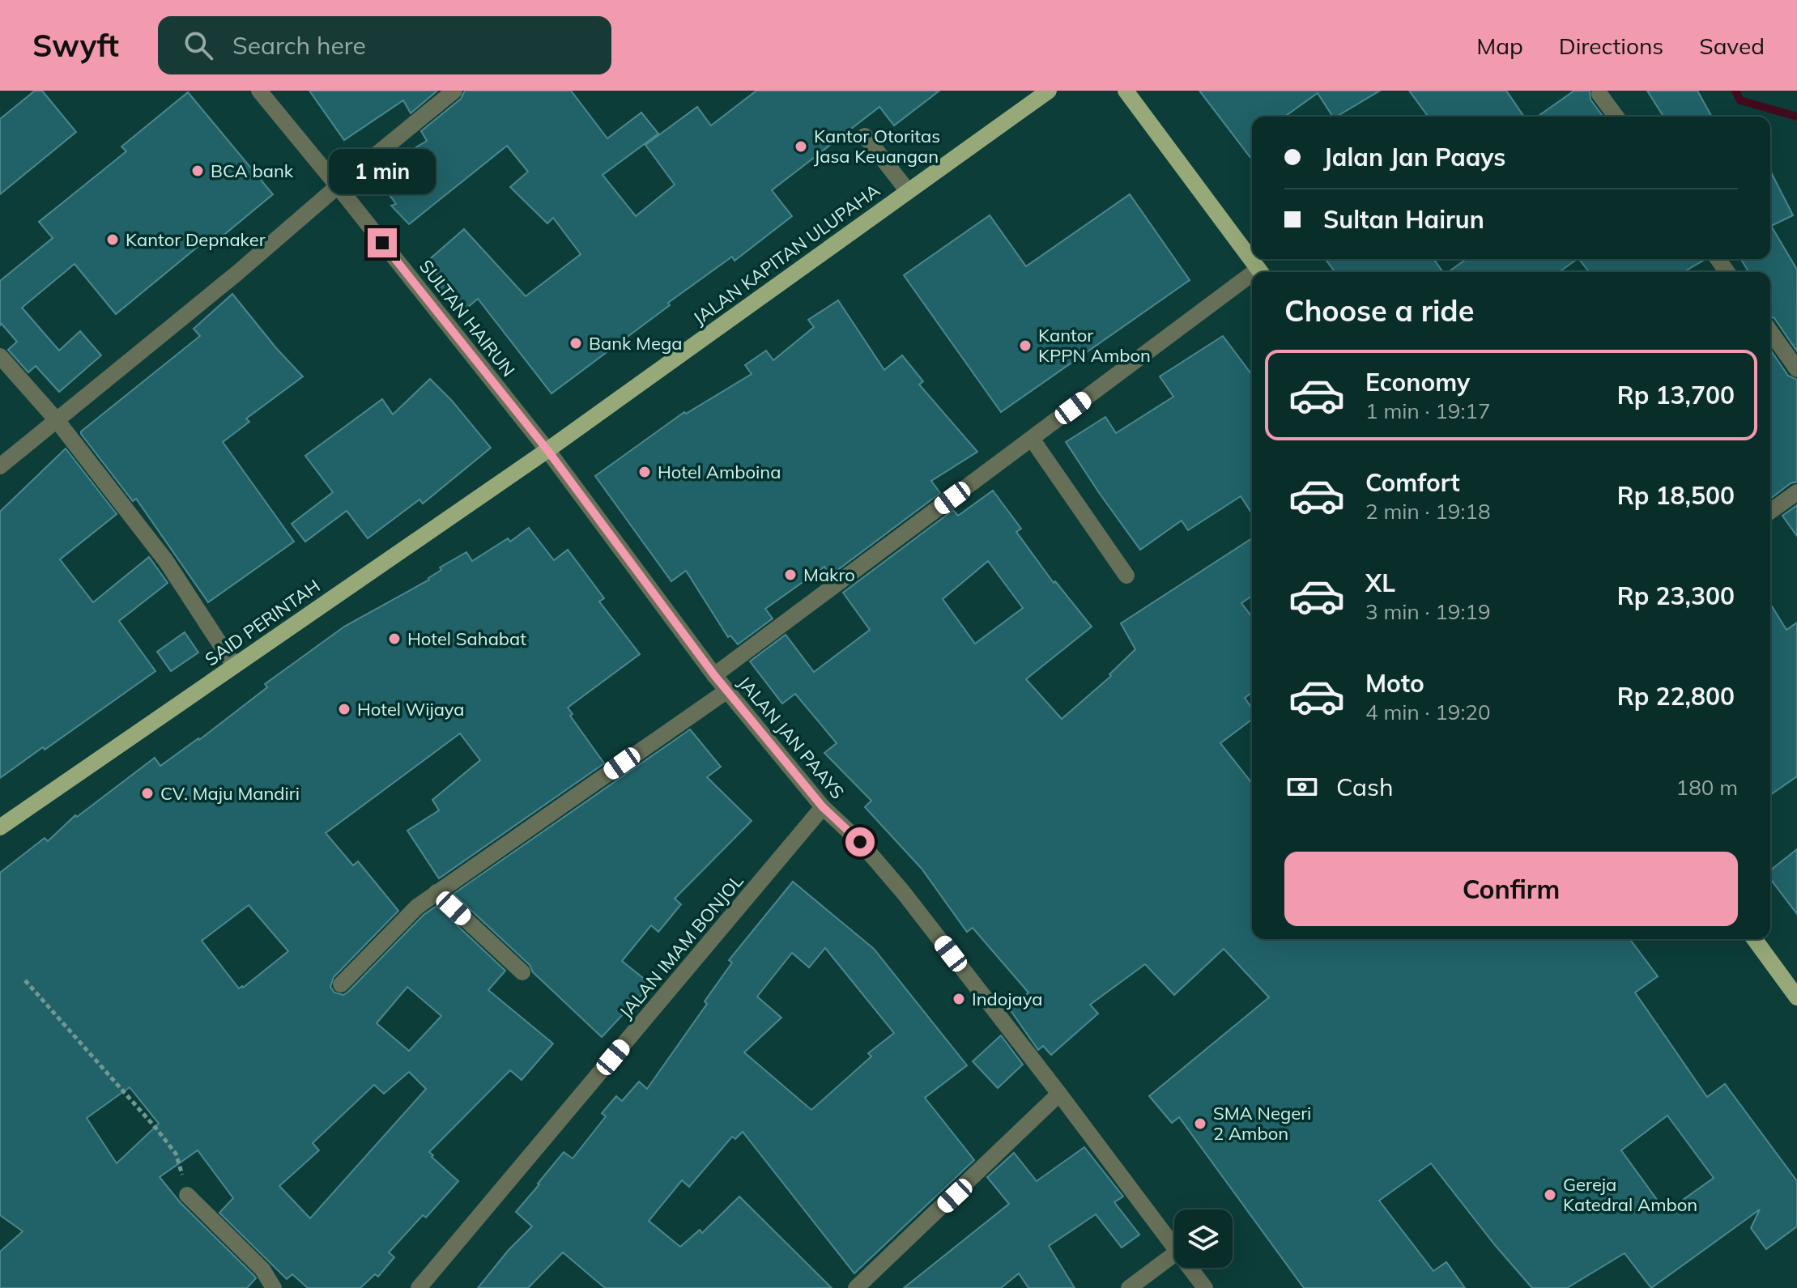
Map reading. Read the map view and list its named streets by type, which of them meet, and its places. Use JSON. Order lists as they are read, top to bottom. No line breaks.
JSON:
{"streets":{"main road":["JALAN KAPITAN ULUPAHA","SAID PERINTAH"],"street":["SULTAN HAIRUN","JALAN JAN PAAYS","JALAN IMAM BONJOL"]},"crossings":[["JALAN KAPITAN ULUPAHA","SULTAN HAIRUN"],["JALAN KAPITAN ULUPAHA","SAID PERINTAH"],["JALAN KAPITAN ULUPAHA","JALAN JAN PAAYS"],["SULTAN HAIRUN","SAID PERINTAH"],["SULTAN HAIRUN","JALAN JAN PAAYS"],["SAID PERINTAH","JALAN JAN PAAYS"],["JALAN JAN PAAYS","JALAN IMAM BONJOL"]],"places":["Kantor Otoritas Jasa Keuangan","BCA bank","Kantor Depnaker","Bank Mega","Kantor KPPN Ambon","Hotel Amboina","Makro","Hotel Sahabat","Hotel Wijaya","CV. Maju Mandiri","Indojaya","SMA Negeri 2 Ambon","Gereja Katedral Ambon"],"page":{"header":"Swyft","search":"Search here","nav":["Map","Directions","Saved"],"banner":["Jalan Jan Paays","Sultan Hairun"],"bubble":"1 min","heading":"Choose a ride","list":[{"name":"Economy","note":"1 min · 19:17","value":"Rp 13,700"},{"name":"Comfort","note":"2 min · 19:18","value":"Rp 18,500"},{"name":"XL","note":"3 min · 19:19","value":"Rp 23,300"},{"name":"Moto","note":"4 min · 19:20","value":"Rp 22,800"}],"pay":["Cash","180 m"],"buttons":"Confirm"}}
